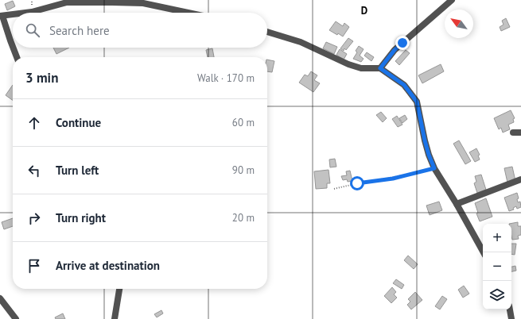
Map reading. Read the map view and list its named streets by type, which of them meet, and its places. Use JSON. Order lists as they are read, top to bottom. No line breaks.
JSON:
{"north":"top left","page":{"search":"Search here","heading":["3 min","Walk · 170 m"],"list":[["Continue","60 m"],["Turn left","90 m"],["Turn right","20 m"],"Arrive at destination"],"map_buttons":["+","−"]},"grid":{"columns":["D"]}}
